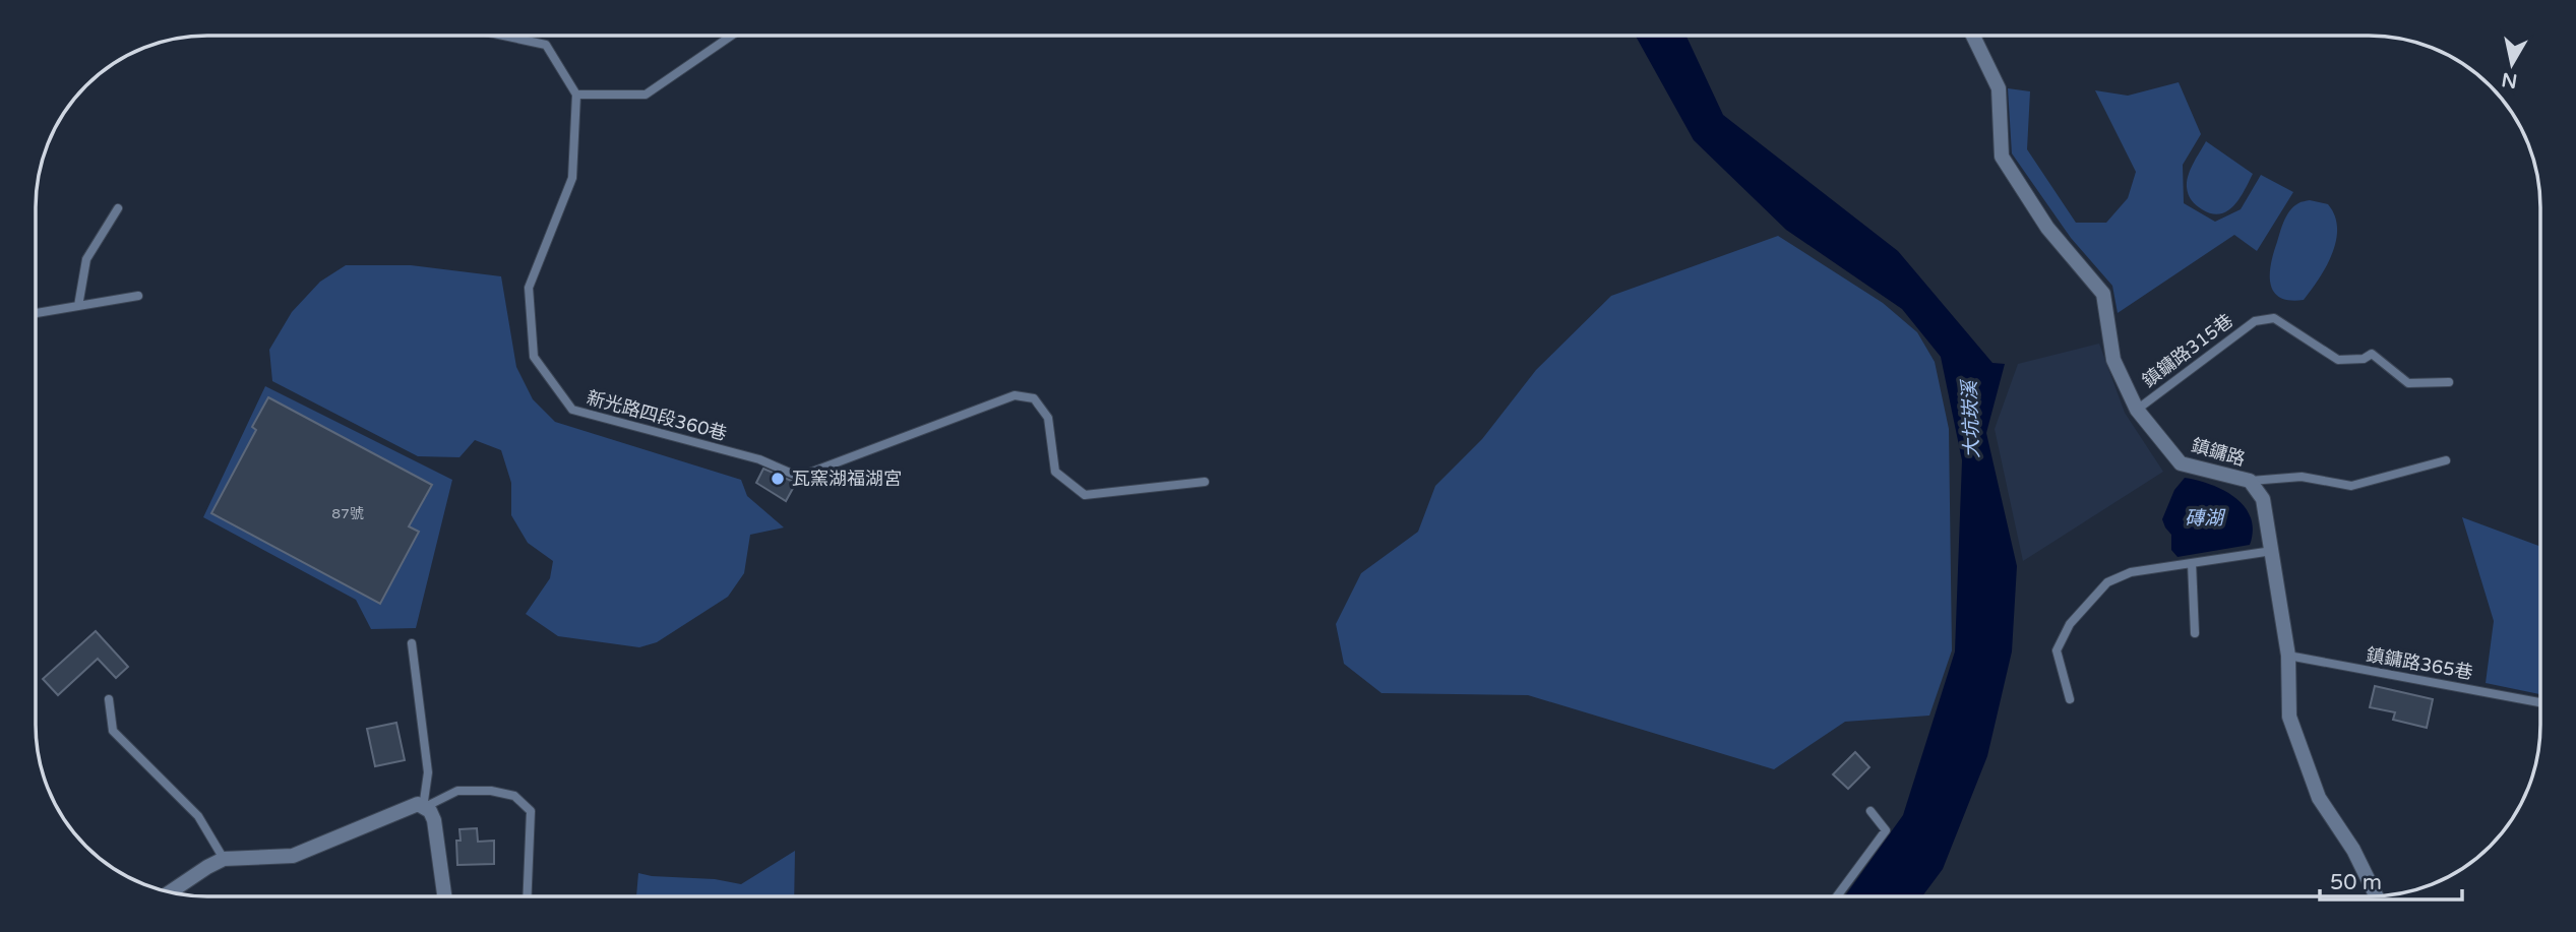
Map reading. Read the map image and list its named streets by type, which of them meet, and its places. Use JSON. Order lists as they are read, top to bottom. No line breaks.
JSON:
{"streets":{"street":["鎮鏞路"],"lane":["鎮鏞路315巷","新光路四段360巷","鎮鏞路365巷"]},"crossings":[["鎮鏞路315巷","鎮鏞路"],["鎮鏞路","鎮鏞路365巷"]],"water":["大坑崁溪","磚湖"],"places":["瓦窯湖福湖宮"],"house_numbers":["87號"],"scale_bar":"50 m","north":"bottom"}
